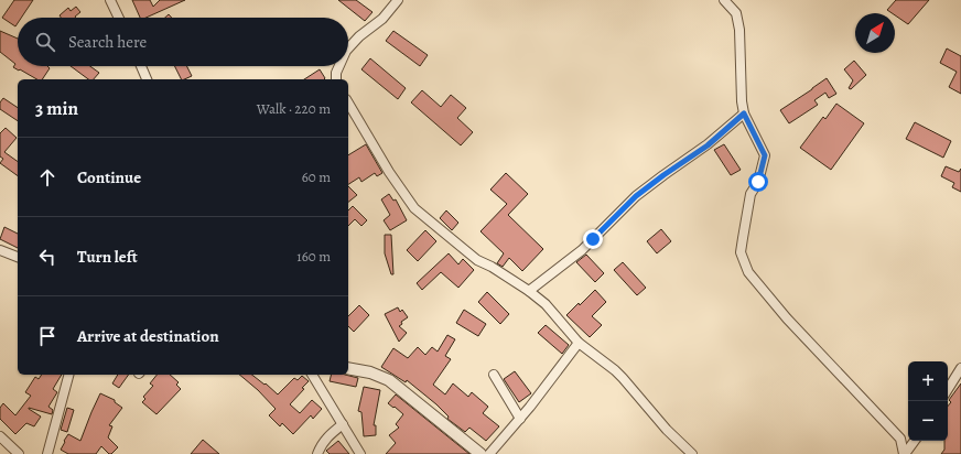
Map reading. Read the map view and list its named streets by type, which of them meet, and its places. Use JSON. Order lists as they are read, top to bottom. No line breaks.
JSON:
{"north":"top right","page":{"search":"Search here","heading":["3 min","Walk · 220 m"],"list":[["Continue","60 m"],["Turn left","160 m"],"Arrive at destination"],"map_buttons":["+","−"]}}
